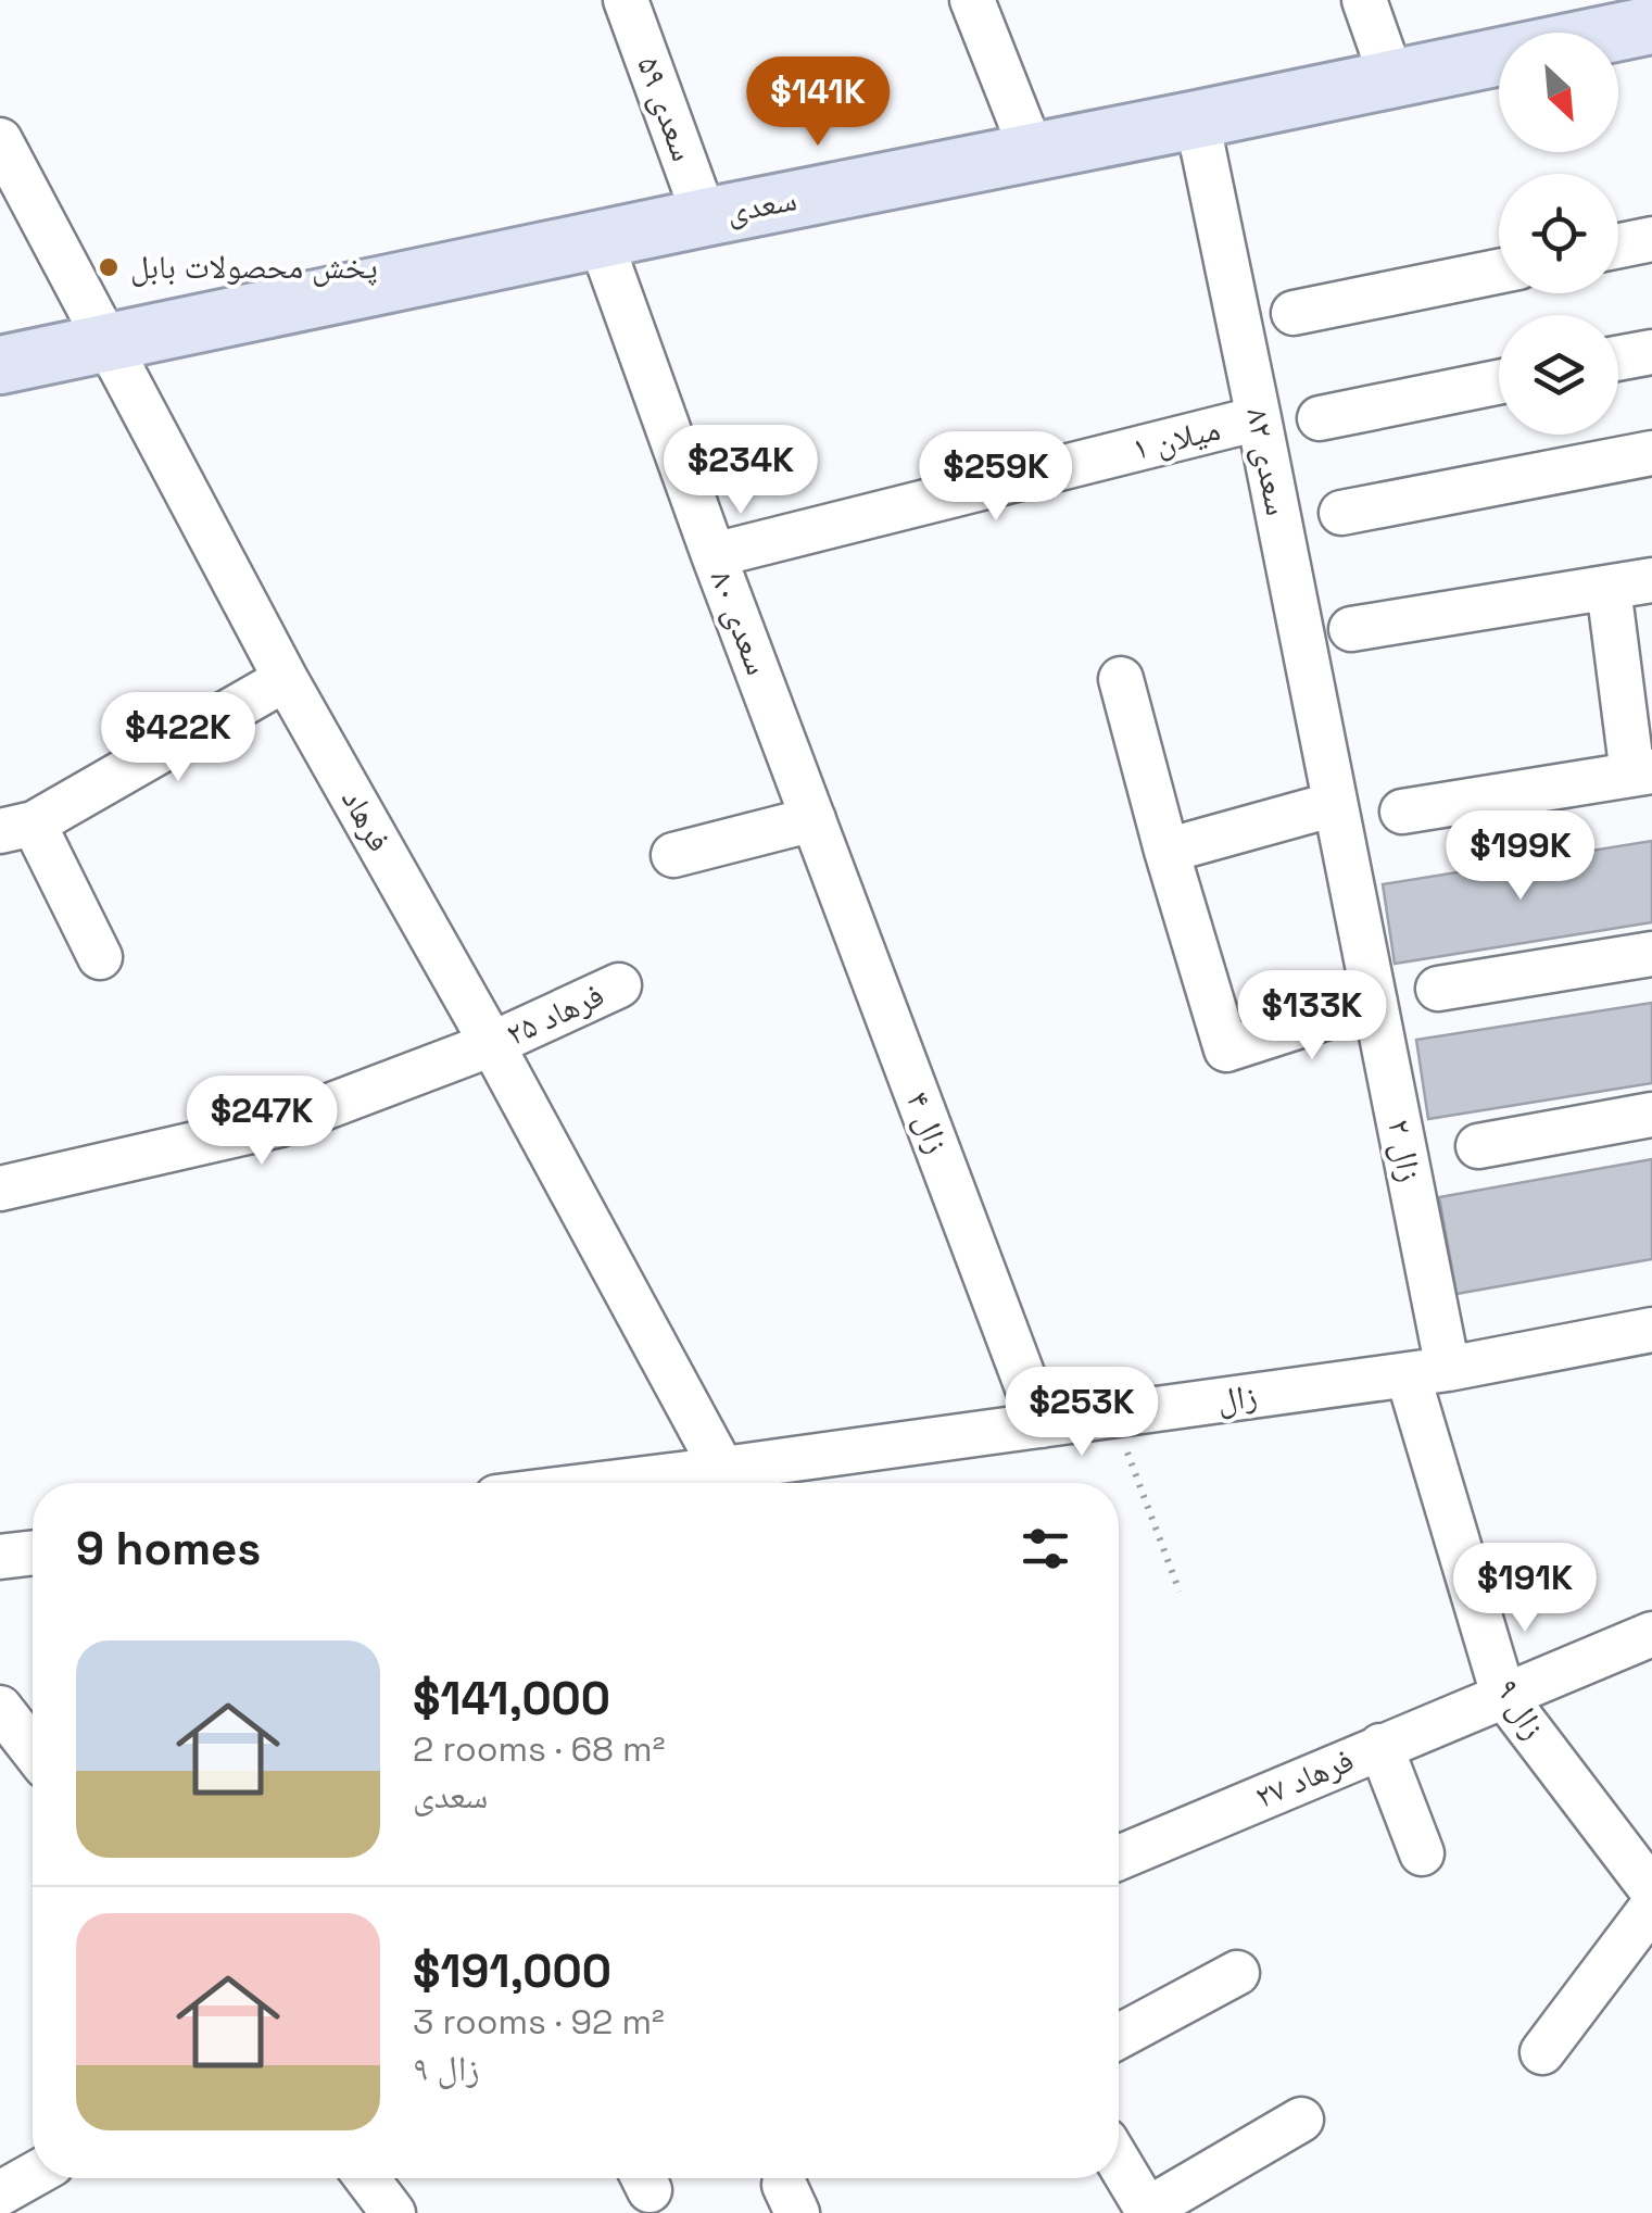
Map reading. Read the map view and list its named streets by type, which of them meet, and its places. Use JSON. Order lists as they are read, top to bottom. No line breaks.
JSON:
{"streets":{"main road":["سعدی"],"street":["سعدی ۵۹","میلان ۱","سعدی ۸۲","سعدی ۸۰","فرهاد","فرهاد ۲۵","زال ۴","زال ۲","زال","زال ۹","فرهاد ۲۷"]},"crossings":[["سعدی ۵۹","سعدی"],["سعدی","سعدی ۸۲"],["سعدی","سعدی ۸۰"],["سعدی","فرهاد"],["میلان ۱","سعدی ۸۲"],["میلان ۱","سعدی ۸۰"],["سعدی ۸۲","زال ۲"],["سعدی ۸۰","زال ۴"],["فرهاد","فرهاد ۲۵"],["فرهاد","زال"],["زال ۴","زال"],["زال ۲","زال"],["زال ۲","زال ۹"],["زال","زال ۹"],["زال ۹","فرهاد ۲۷"]],"places":["پخش محصولات بابل"],"north":"bottom right","page":{"price":["$141K","$234K","$259K","$422K","$199K","$133K","$247K","$253K","$191K"],"heading":"9 homes","list":[{"name":"$141,000","note":"2 rooms · 68 m² · سعدی"},{"name":"$191,000","note":"3 rooms · 92 m² · زال ۹"}]}}
